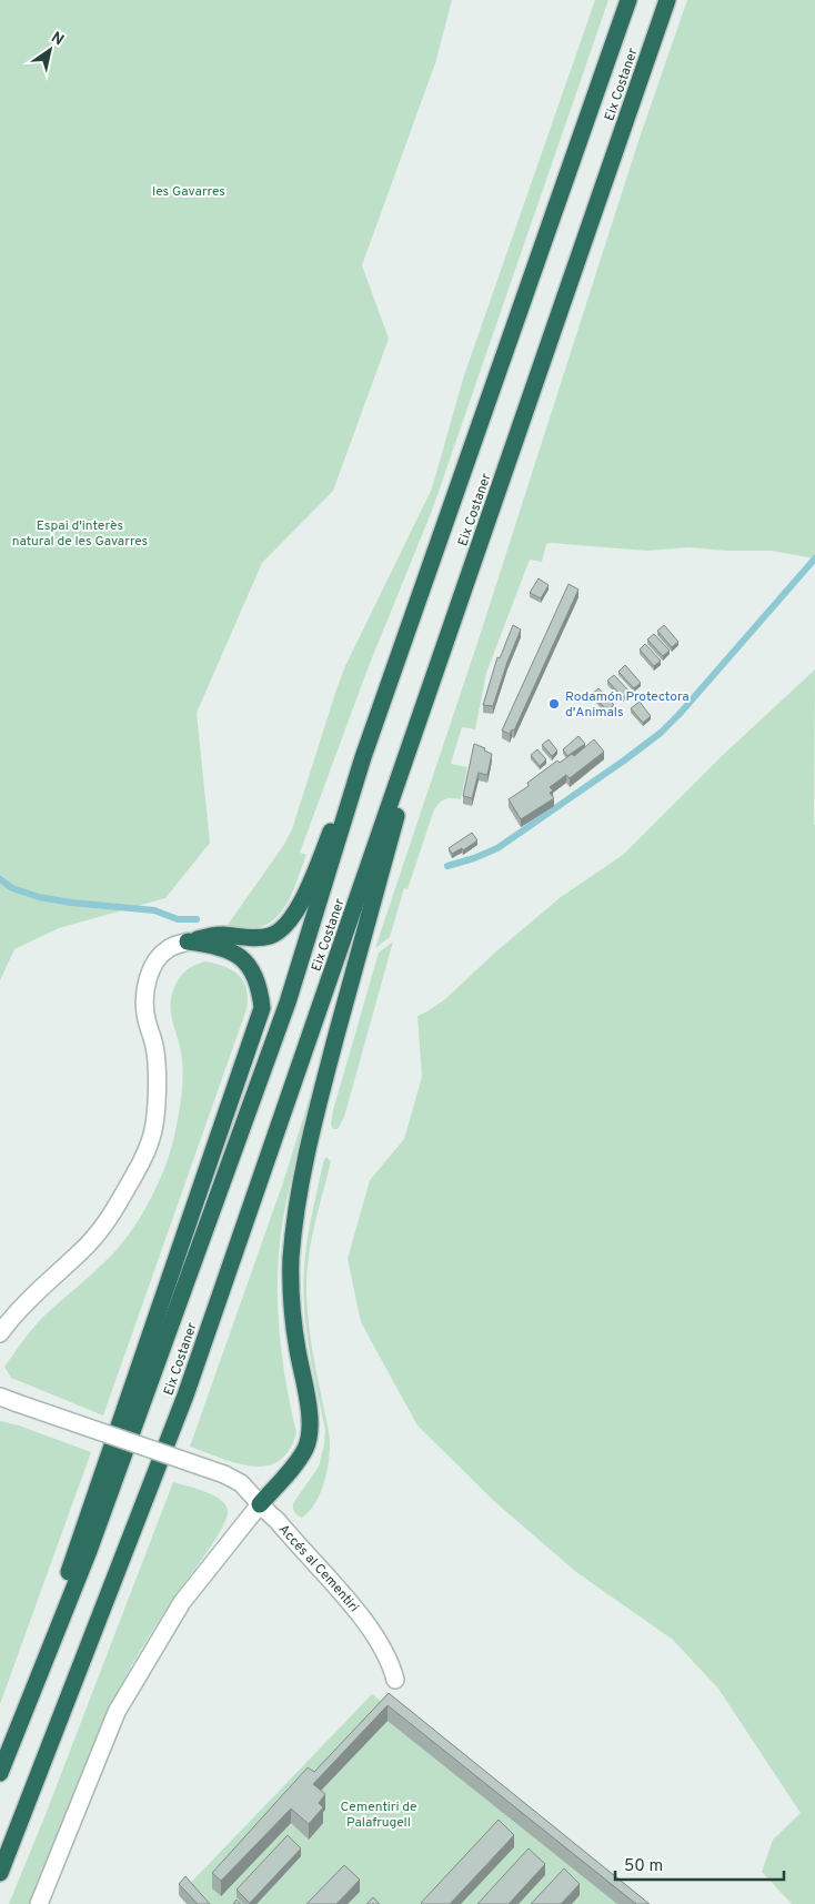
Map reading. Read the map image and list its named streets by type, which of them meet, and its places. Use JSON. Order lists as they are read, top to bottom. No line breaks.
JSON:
{"streets":{"highway":["Eix Costaner"],"street":["Accés al Cementiri"]},"parks":["les Gavarres","Espai d'interès natural de les Gavarres","Cementiri de Palafrugell"],"places":["Rodamón Protectora d'Animals"],"scale_bar":"50 m","north":"top right"}
